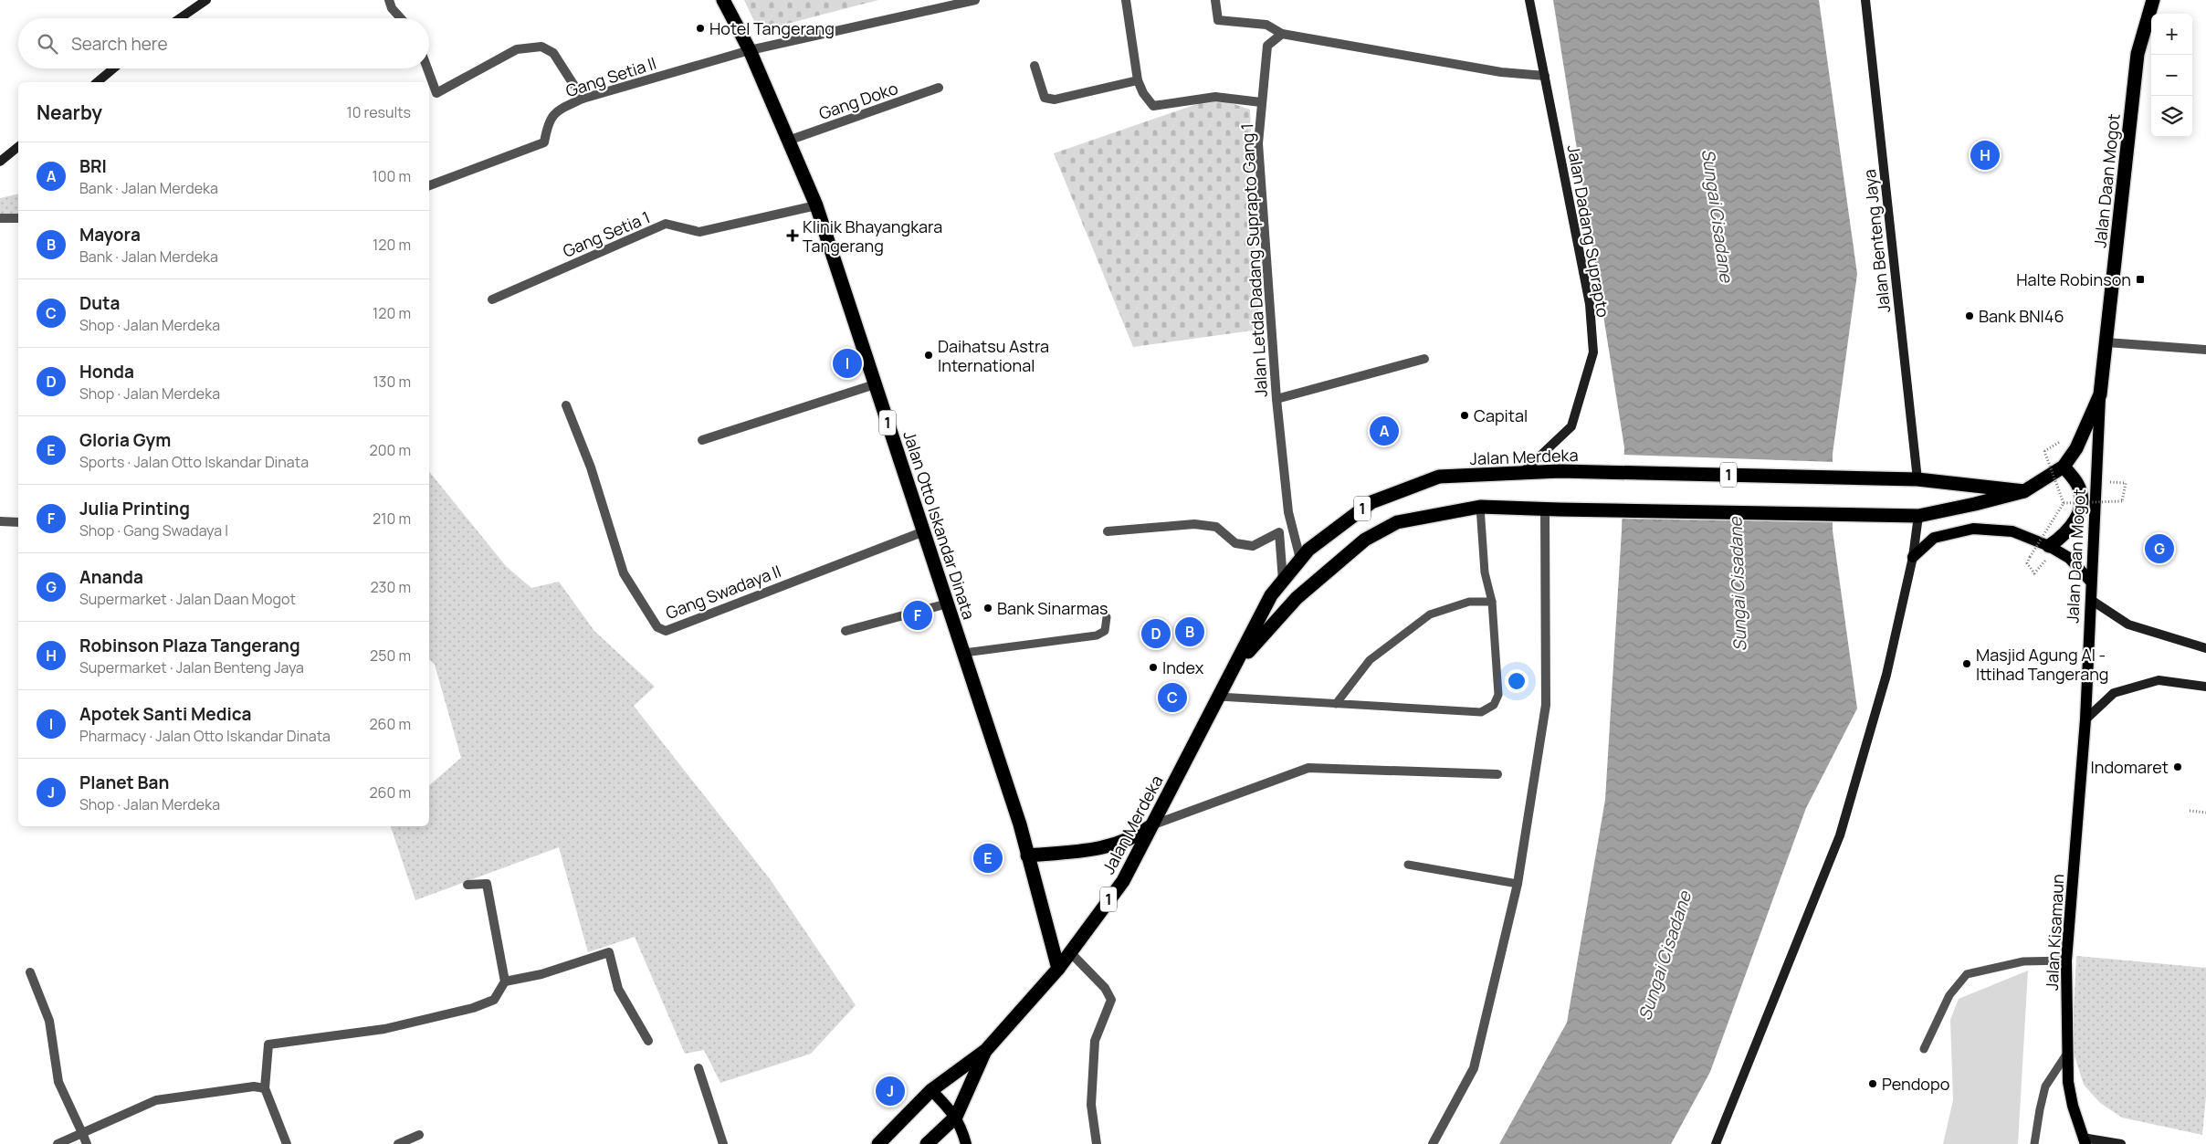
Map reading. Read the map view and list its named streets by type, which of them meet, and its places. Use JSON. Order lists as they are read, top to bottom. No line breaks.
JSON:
{"streets":{"highway":["Jalan Daan Mogot","1","Jalan Merdeka","Jalan Otto Iskandar Dinata"],"main road":["Jalan Kisamaun"],"street":["Gang Setia II","Gang Doko","Jalan Dadang Suprapto","Gang Setia 1","Jalan Benteng Jaya","Jalan Letda Dadang Suprapto Gang 1","Gang Swadaya II"]},"crossings":[["Gang Setia II","Jalan Otto Iskandar Dinata"],["Gang Doko","Jalan Otto Iskandar Dinata"],["Jalan Daan Mogot","1"],["Jalan Daan Mogot","Jalan Merdeka"],["Jalan Daan Mogot","Jalan Kisamaun"],["Jalan Dadang Suprapto","Jalan Merdeka"],["Gang Setia 1","Jalan Otto Iskandar Dinata"],["Jalan Benteng Jaya","1"],["Jalan Benteng Jaya","Jalan Merdeka"],["Jalan Letda Dadang Suprapto Gang 1","Jalan Merdeka"],["1","Jalan Merdeka"],["Jalan Merdeka","Jalan Otto Iskandar Dinata"],["Jalan Otto Iskandar Dinata","Gang Swadaya II"]],"water":["Sungai Cisadane"],"places":{"other":["Hotel Tangerang","Bank BNI46","Daihatsu Astra International","Capital","Bank Sinarmas","Masjid Agung Al - Ittihad Tangerang","Index","Indomaret","Pendopo"],"health":["Klinik Bhayangkara Tangerang"],"transit":["Halte Robinson"]},"page":{"map_buttons":["+","−"],"search":"Search here","heading":["Nearby","10 results"],"pins":["H","I","A","G","F","B","D","C","E","J"],"list":[{"mark":"A","name":"BRI","note":"Bank · Jalan Merdeka","value":"100 m"},{"mark":"B","name":"Mayora","note":"Bank · Jalan Merdeka","value":"120 m"},{"mark":"C","name":"Duta","note":"Shop · Jalan Merdeka","value":"120 m"},{"mark":"D","name":"Honda","note":"Shop · Jalan Merdeka","value":"130 m"},{"mark":"E","name":"Gloria Gym","note":"Sports · Jalan Otto Iskandar Dinata","value":"200 m"},{"mark":"F","name":"Julia Printing","note":"Shop · Gang Swadaya I","value":"210 m"},{"mark":"G","name":"Ananda","note":"Supermarket · Jalan Daan Mogot","value":"230 m"},{"mark":"H","name":"Robinson Plaza Tangerang","note":"Supermarket · Jalan Benteng Jaya","value":"250 m"},{"mark":"I","name":"Apotek Santi Medica","note":"Pharmacy · Jalan Otto Iskandar Dinata","value":"260 m"},{"mark":"J","name":"Planet Ban","note":"Shop · Jalan Merdeka","value":"260 m"}]}}
